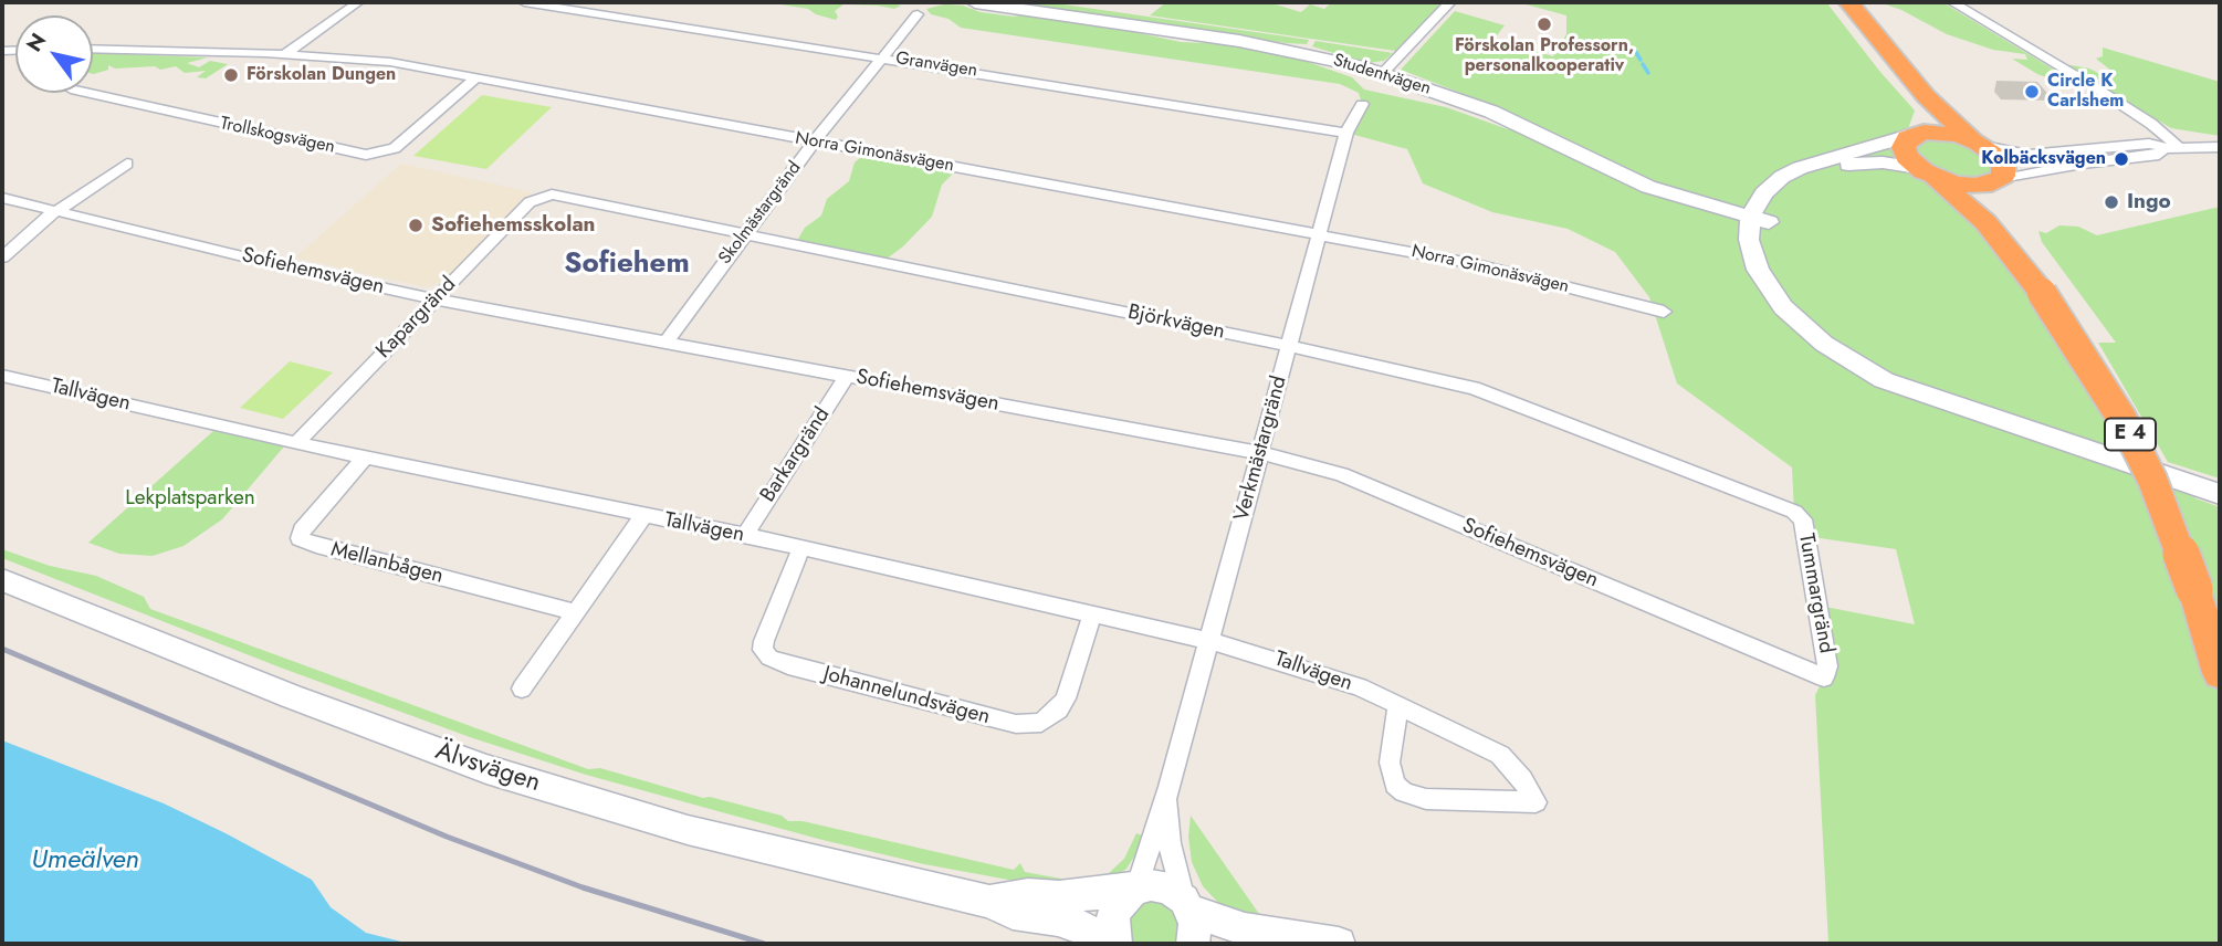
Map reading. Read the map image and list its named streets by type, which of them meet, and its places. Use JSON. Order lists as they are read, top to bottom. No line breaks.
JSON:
{"streets":{"highway":["E 4"],"main road":["Studentvägen","Älvsvägen"],"street":["Granvägen","Trollskogsvägen","Norra Gimonäsvägen","Skolmästargränd","Sofiehemsvägen","Kapargränd","Björkvägen","Tallvägen","Verkmästargränd","Barkargränd","Mellanbågen","Tummargränd","Johannelundsvägen"]},"crossings":[["Granvägen","Skolmästargränd"],["Granvägen","Verkmästargränd"],["Trollskogsvägen","Norra Gimonäsvägen"],["Norra Gimonäsvägen","Skolmästargränd"],["Norra Gimonäsvägen","Verkmästargränd"],["Skolmästargränd","Sofiehemsvägen"],["Skolmästargränd","Björkvägen"],["Sofiehemsvägen","Kapargränd"],["Sofiehemsvägen","Verkmästargränd"],["Sofiehemsvägen","Barkargränd"],["Sofiehemsvägen","Tummargränd"],["Kapargränd","Björkvägen"],["Kapargränd","Tallvägen"],["Björkvägen","Verkmästargränd"],["Björkvägen","Tummargränd"],["Tallvägen","Verkmästargränd"],["Tallvägen","Barkargränd"],["Tallvägen","Mellanbågen"],["Tallvägen","Johannelundsvägen"],["Verkmästargränd","Älvsvägen"]],"districts":["Sofiehem"],"water":["Umeälven"],"parks":["Lekplatsparken"],"places":["Förskolan Professorn, personalkooperativ","Förskolan Dungen","Circle K Carlshem","Kolbäcksvägen","Ingo","Sofiehemsskolan"],"north":"top left"}
